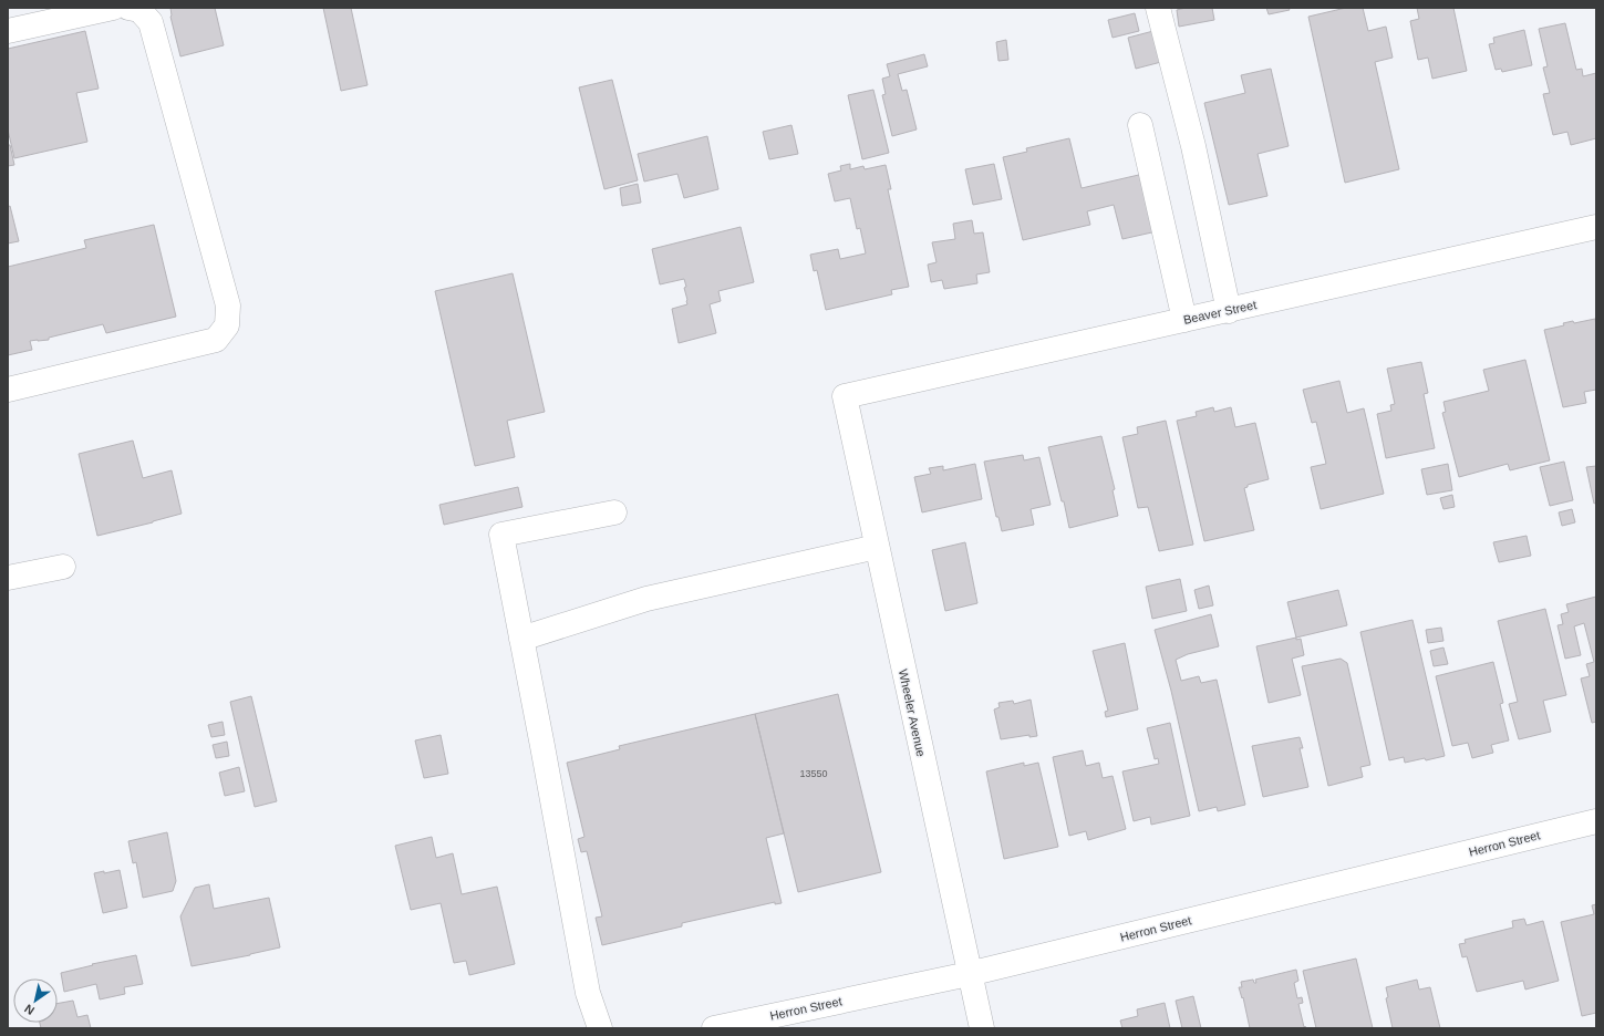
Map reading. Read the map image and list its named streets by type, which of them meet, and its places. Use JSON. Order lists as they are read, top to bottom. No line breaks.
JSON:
{"streets":{"street":["Beaver Street","Wheeler Avenue","Herron Street"]},"crossings":[["Beaver Street","Wheeler Avenue"],["Wheeler Avenue","Herron Street"]],"house_numbers":["13550"],"north":"bottom left"}
